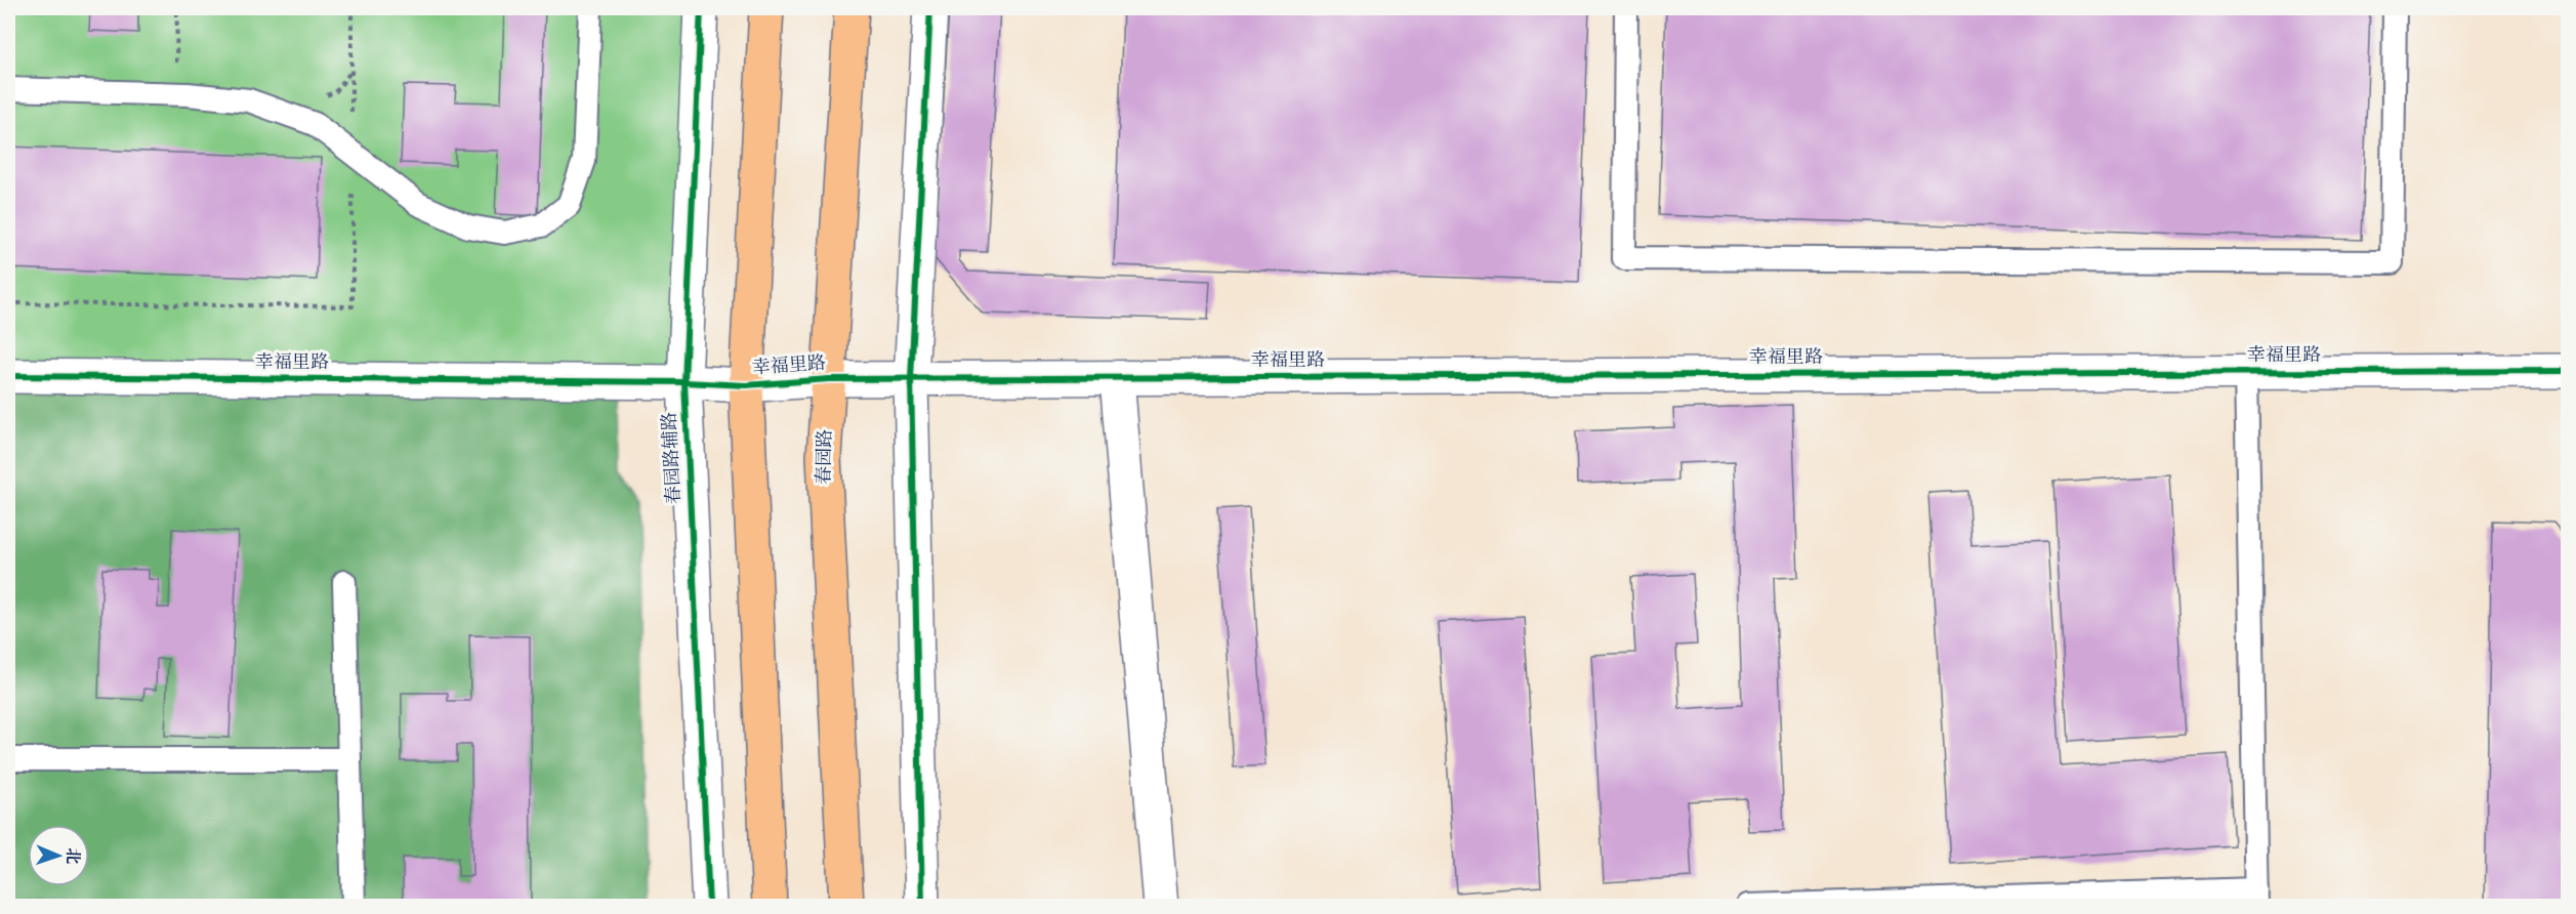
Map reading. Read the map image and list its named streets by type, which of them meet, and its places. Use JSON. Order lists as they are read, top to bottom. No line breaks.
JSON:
{"streets":{"main road":["春园路"],"street":["幸福里路","春园路辅路"]},"crossings":[["幸福里路","春园路"],["幸福里路","春园路辅路"]],"north":"right"}
